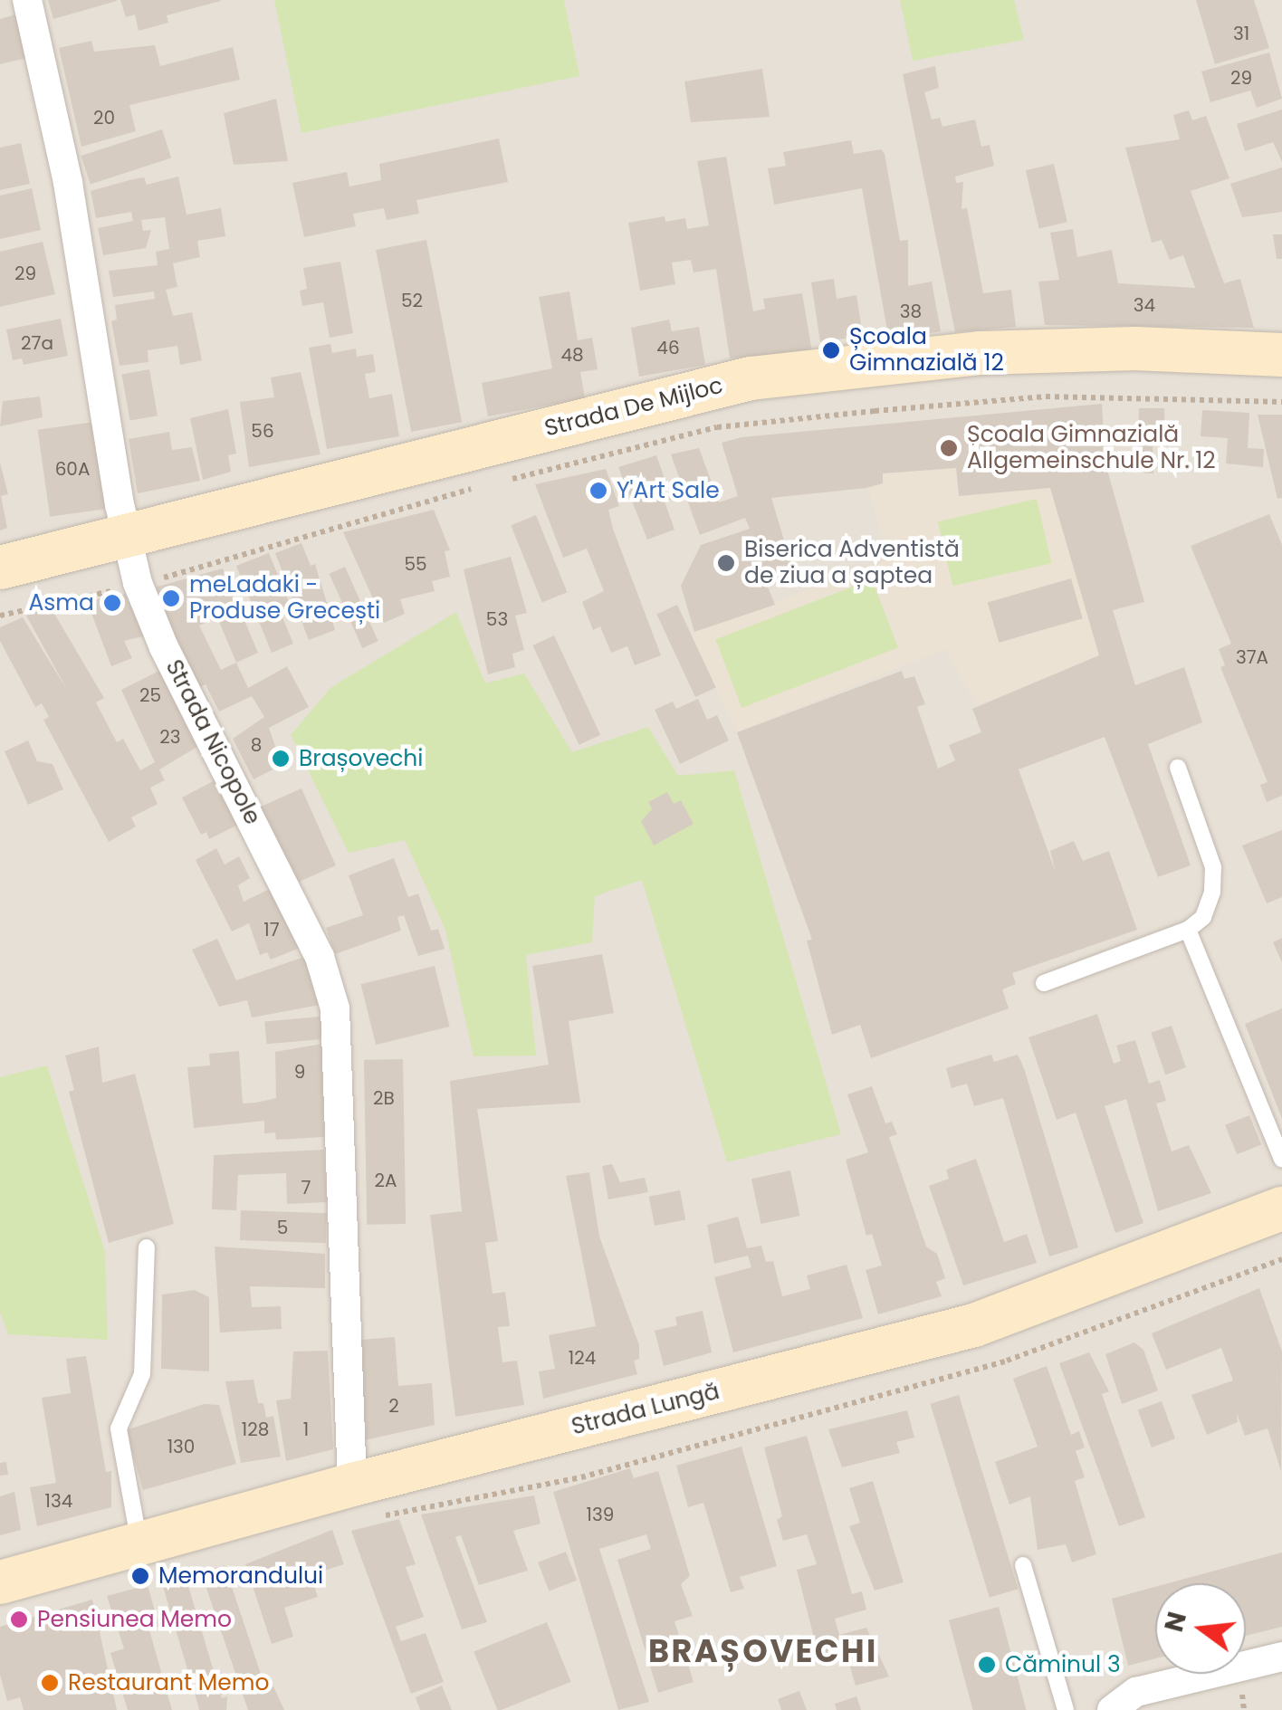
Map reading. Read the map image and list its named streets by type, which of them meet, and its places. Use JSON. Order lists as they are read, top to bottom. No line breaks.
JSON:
{"streets":{"main road":["Strada De Mijloc","Strada Lungă"],"street":["Strada Nicopole"]},"crossings":[["Strada De Mijloc","Strada Nicopole"],["Strada Nicopole","Strada Lungă"]],"districts":["BRAȘOVECHI"],"places":["Școala Gimnazială 12","Școala Gimnazială Allgemeinschule Nr. 12","Y'Art Sale","Biserica Adventistă de ziua a șaptea","meLadaki - Produse Grecești","Asma","Brașovechi","Memorandului","Pensiunea Memo","Căminul 3","Restaurant Memo"],"house_numbers":["31","29","20","29","52","34","38","27a","46","48","56","60A","55","53","37A","25","23","8","17","9","2B","2A","7","5","124","2","128","1","130","134","139"],"north":"left"}
